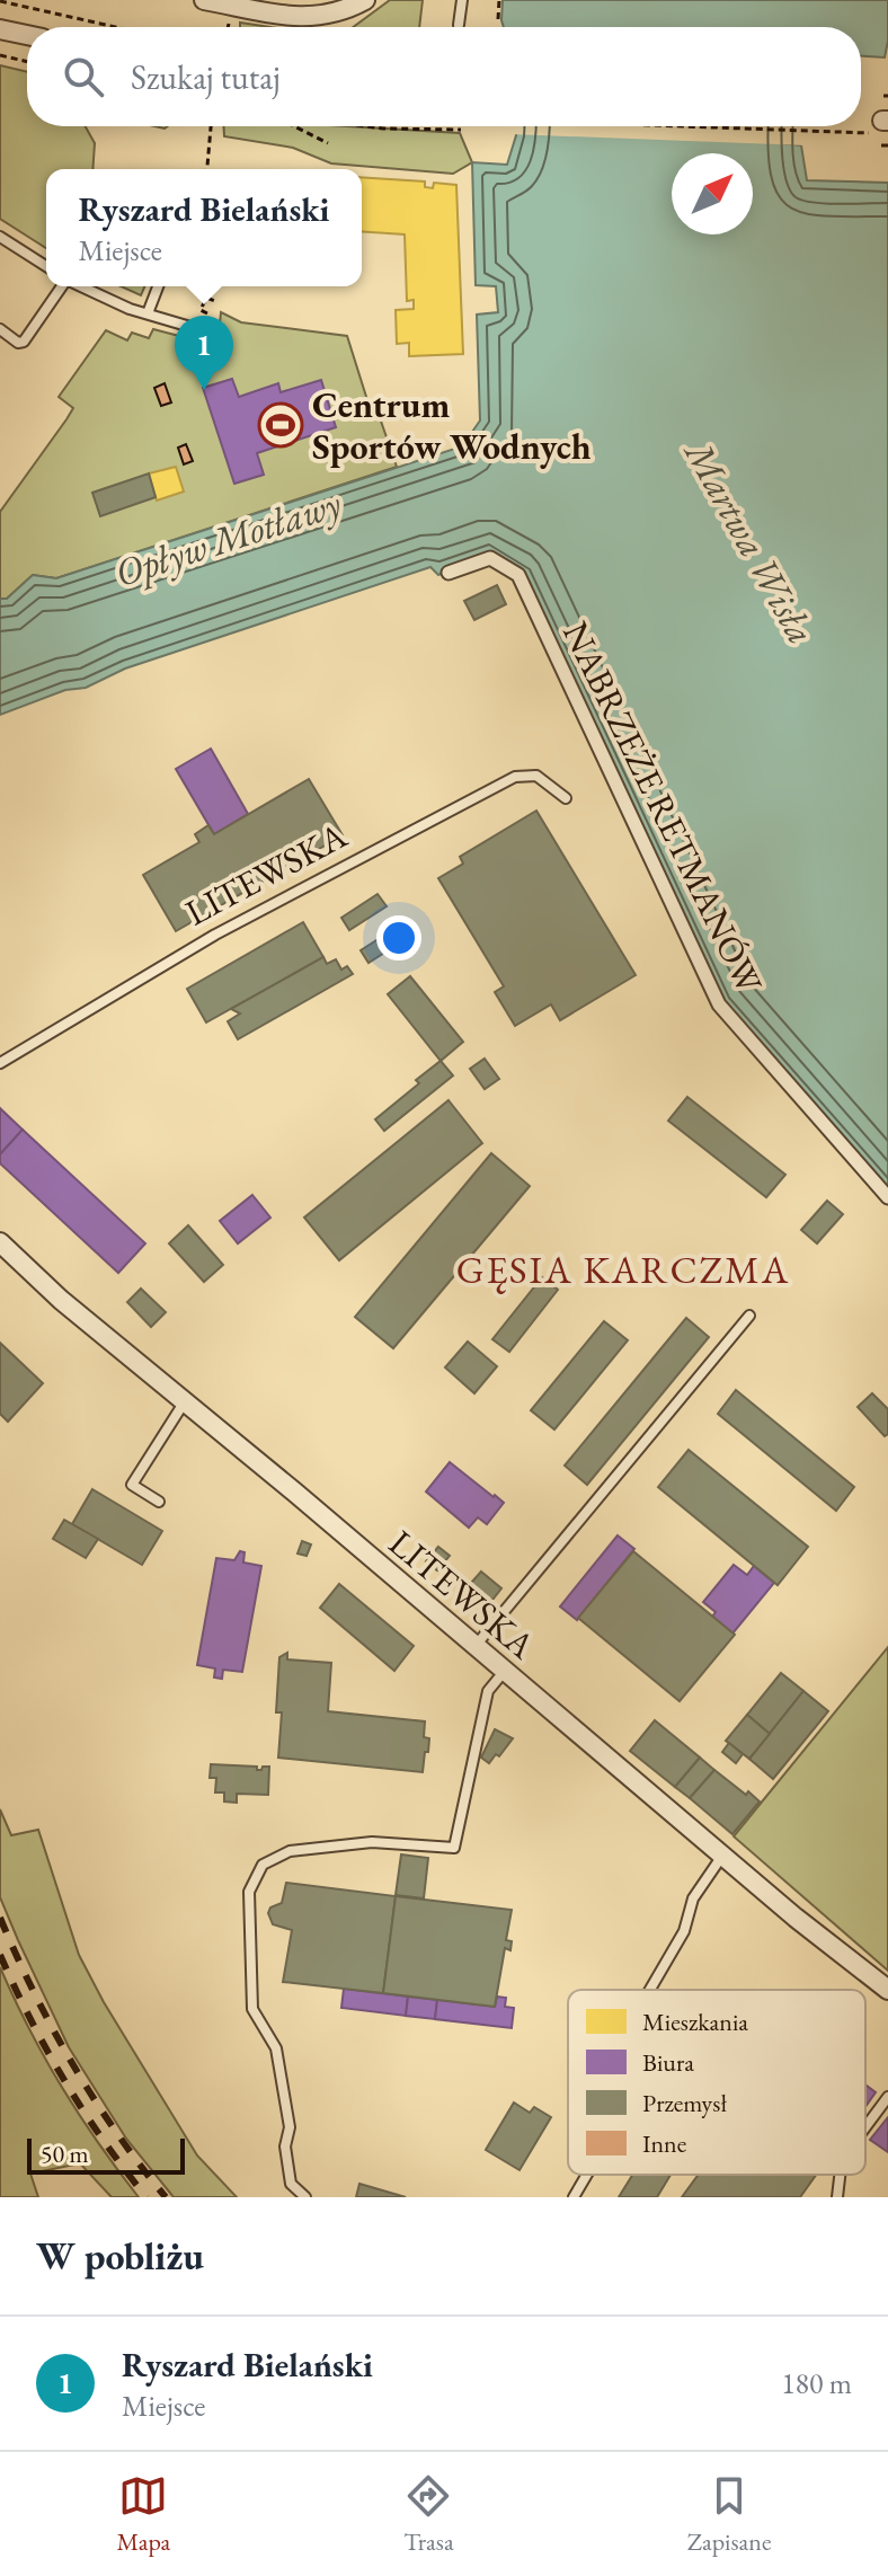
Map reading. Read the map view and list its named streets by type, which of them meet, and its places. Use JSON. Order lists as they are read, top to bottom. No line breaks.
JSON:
{"streets":{"street":["NABRZEŻE RETMANÓW","LITEWSKA"]},"districts":["GĘSIA KARCZMA"],"water":["Opływ Motławy","Martwa Wisła"],"places":{"sports":["Centrum Sportów Wodnych"]},"legend":["Mieszkania","Biura","Przemysł","Inne"],"scale_bar":"50 m","north":"top right","page":{"search":"Szukaj tutaj","popup":["Ryszard Bielański","Miejsce"],"pins":"1","scale":"50 m","heading":"W pobliżu","list":[{"mark":"1","name":"Ryszard Bielański","note":"Miejsce","value":"180 m"}],"nav":["Mapa","Trasa","Zapisane"]}}
